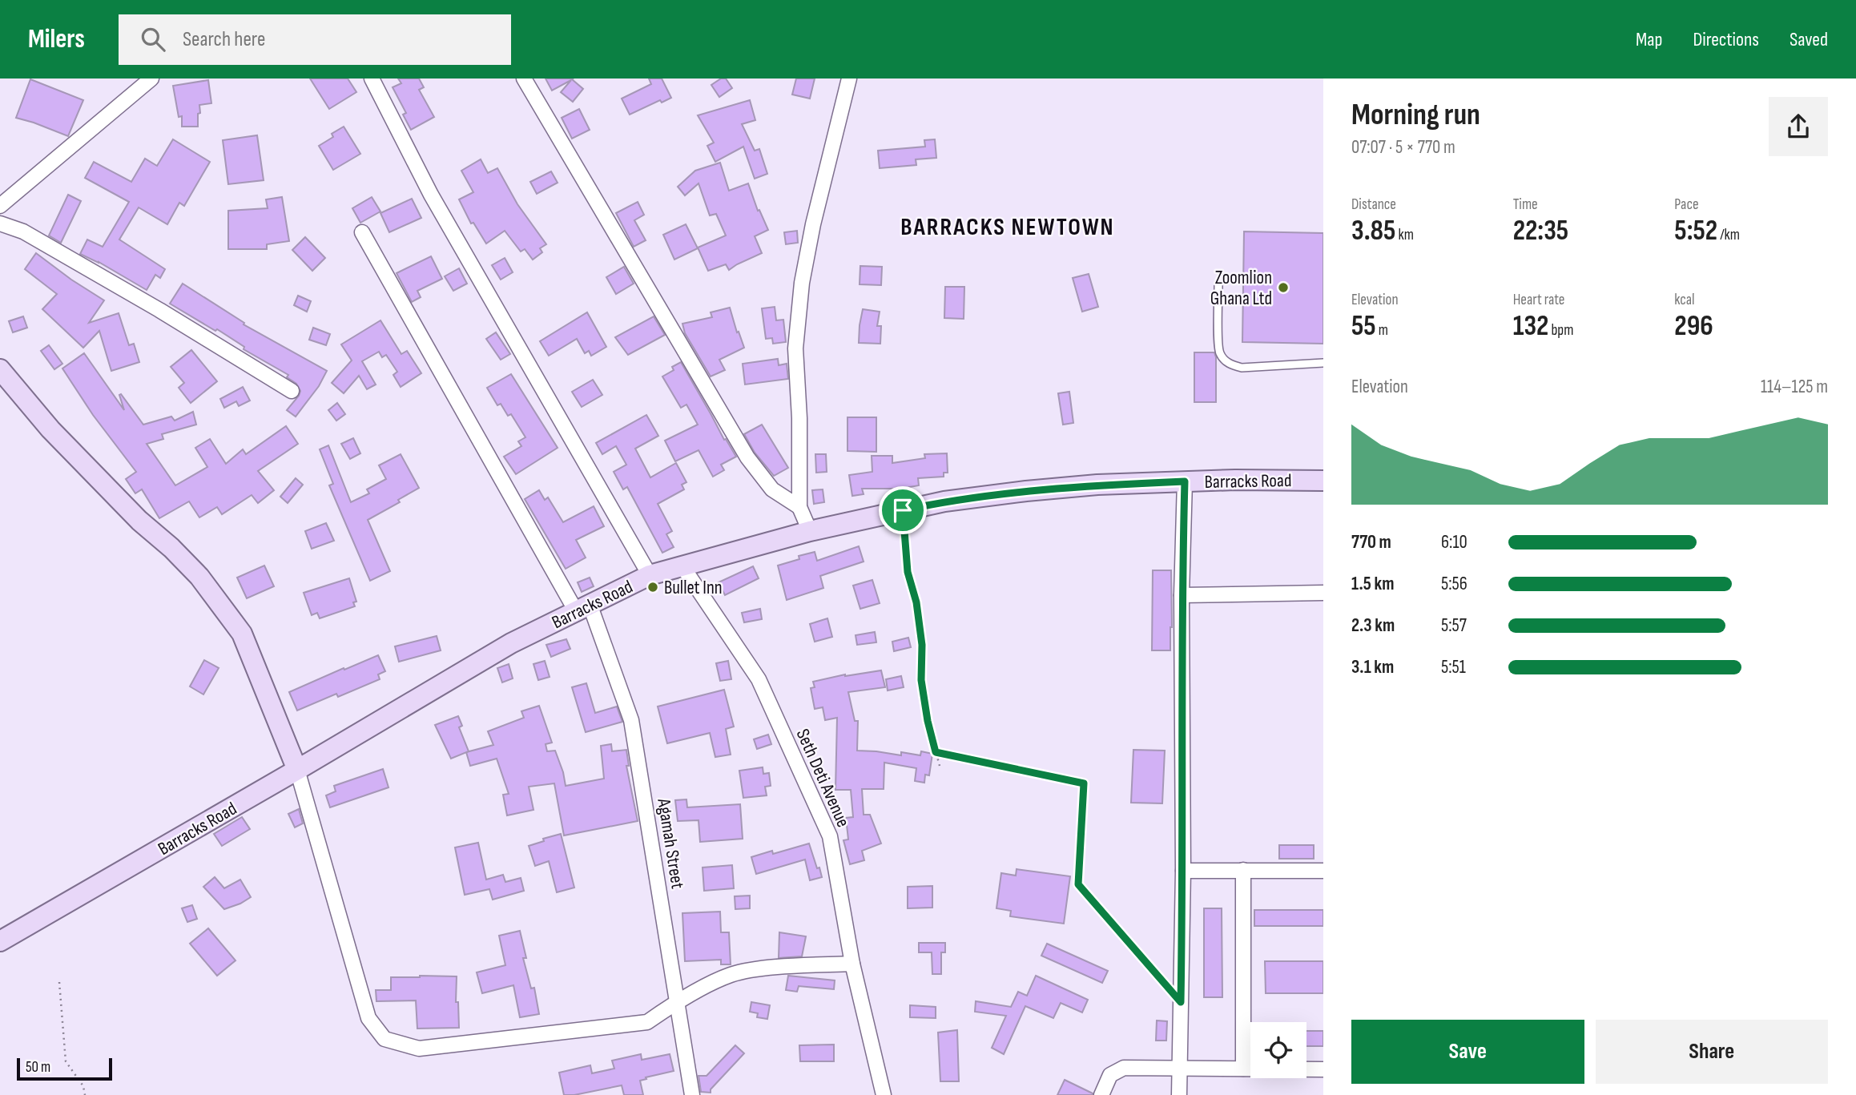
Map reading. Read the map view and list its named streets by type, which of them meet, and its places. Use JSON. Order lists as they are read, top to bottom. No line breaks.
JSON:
{"streets":{"street":["Barracks Road","Seth Deti Avenue","Agamah Street"]},"crossings":[["Barracks Road","Seth Deti Avenue"],["Barracks Road","Agamah Street"]],"districts":["BARRACKS NEWTOWN"],"places":["Zoomlion Ghana Ltd","Bullet Inn"],"scale_bar":"50 m","page":{"header":"Milers","search":"Search here","nav":["Map","Directions","Saved"],"heading":["Morning run","07:07 · 5 × 770 m"],"stats":[["Distance","3.85 km"],["Time","22:35"],["Pace","5:52 /km"],["Elevation","55 m"],["Heart rate","132 bpm"],["kcal","296"]],"chart":["Elevation","114–125 m"],"list":[{"name":"770 m","note":"6:10"},{"name":"1.5 km","note":"5:56"},{"name":"2.3 km","note":"5:57"},{"name":"3.1 km","note":"5:51"}],"buttons":["Save","Share"],"scale":"50 m"}}
